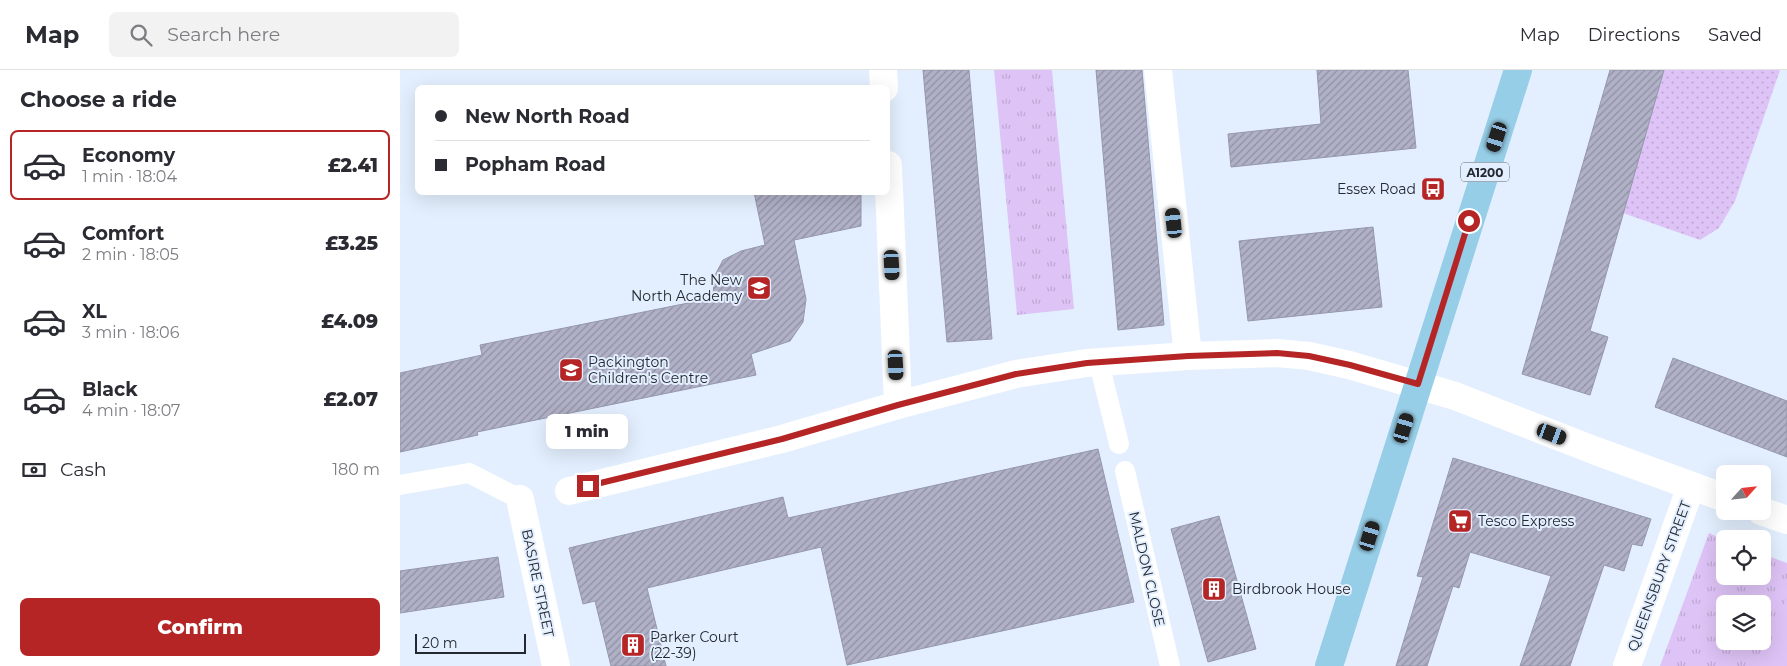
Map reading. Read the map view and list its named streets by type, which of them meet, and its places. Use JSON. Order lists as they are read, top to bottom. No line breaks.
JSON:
{"streets":{"main road":["A1200"],"street":["QUEENSBURY STREET","BASIRE STREET"],"lane":["MALDON CLOSE"]},"places":{"bus stop":["Essex Road"],"school or university":["The New North Academy","Packington Children's Centre"],"supermarket":["Tesco Express"],"building":["Birdbrook House","Parker Court (22-39)"]},"scale_bar":"20 m","north":"top right","page":{"header":"Map","search":"Search here","nav":["Map","Directions","Saved"],"heading":"Choose a ride","banner":["New North Road","Popham Road"],"list":[{"name":"Economy","note":"1 min · 18:04","value":"£2.41"},{"name":"Comfort","note":"2 min · 18:05","value":"£3.25"},{"name":"XL","note":"3 min · 18:06","value":"£4.09"},{"name":"Black","note":"4 min · 18:07","value":"£2.07"}],"bubble":"1 min","pay":["Cash","180 m"],"buttons":"Confirm","scale":"20 m"}}
